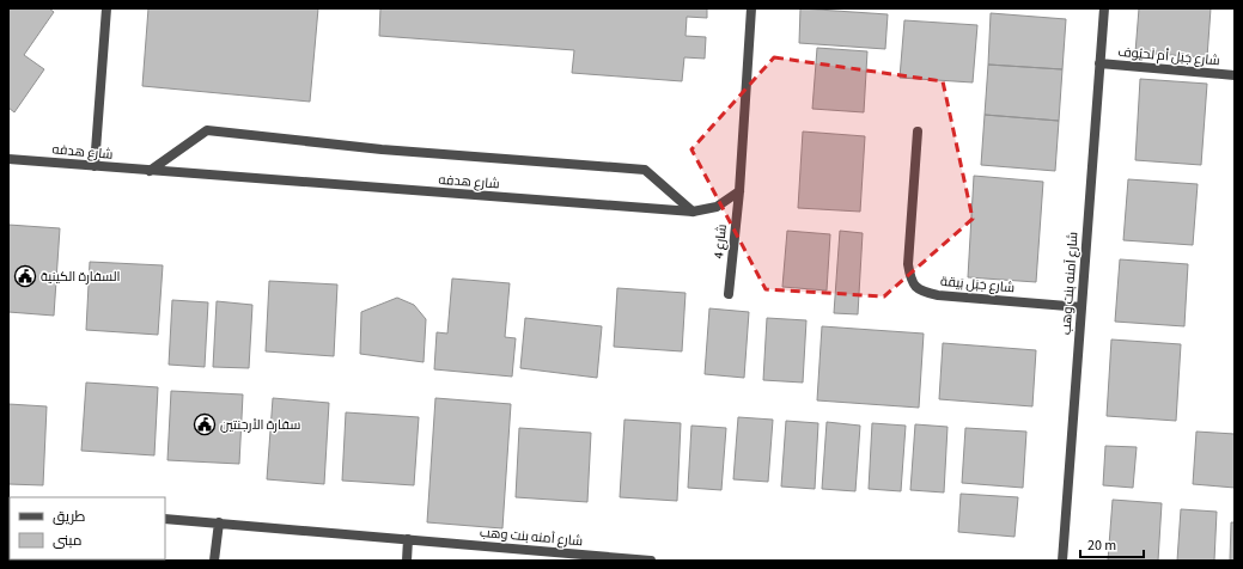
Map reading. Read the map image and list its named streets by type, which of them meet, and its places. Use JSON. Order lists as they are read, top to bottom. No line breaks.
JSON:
{"streets":{"street":["شارع جَبَل أم لَحيُوف","شارع هدفه","شارع 4","شارع آمنه بنت وهب","شارع جَبَل بَيقة"]},"crossings":[["شارع جَبَل أم لَحيُوف","شارع آمنه بنت وهب"],["شارع هدفه","شارع 4"],["شارع آمنه بنت وهب","شارع جَبَل بَيقة"]],"places":{"public building":["السفارة الكينية","سفارة الأرجنتين"]},"legend":["طريق","مبنى"],"scale_bar":"20 m"}
